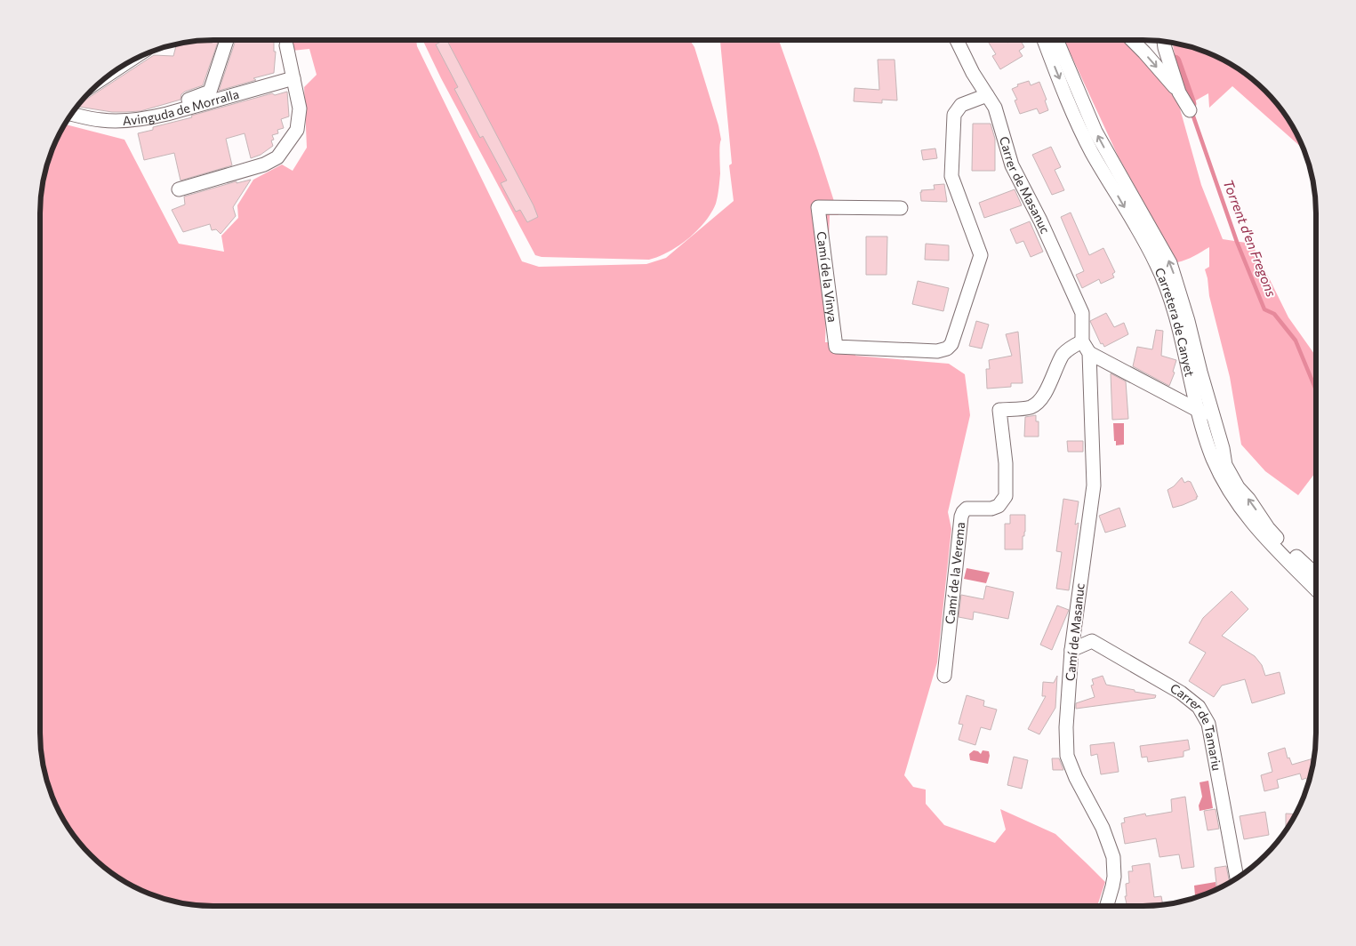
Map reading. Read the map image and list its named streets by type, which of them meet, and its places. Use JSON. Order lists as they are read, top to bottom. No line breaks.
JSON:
{"streets":{"street":["Avinguda de Morralla","Carrer de Masanuc","Camí de la Vinya","Carretera de Canyet","Camí de la Verema","Camí de Masanuc","Carrer de Tamariu"]},"crossings":[["Carrer de Masanuc","Camí de la Vinya"],["Carrer de Masanuc","Camí de la Verema"],["Carrer de Masanuc","Camí de Masanuc"],["Camí de la Verema","Camí de Masanuc"],["Camí de Masanuc","Carrer de Tamariu"]],"water":["Torrent d'en Fregons"]}
